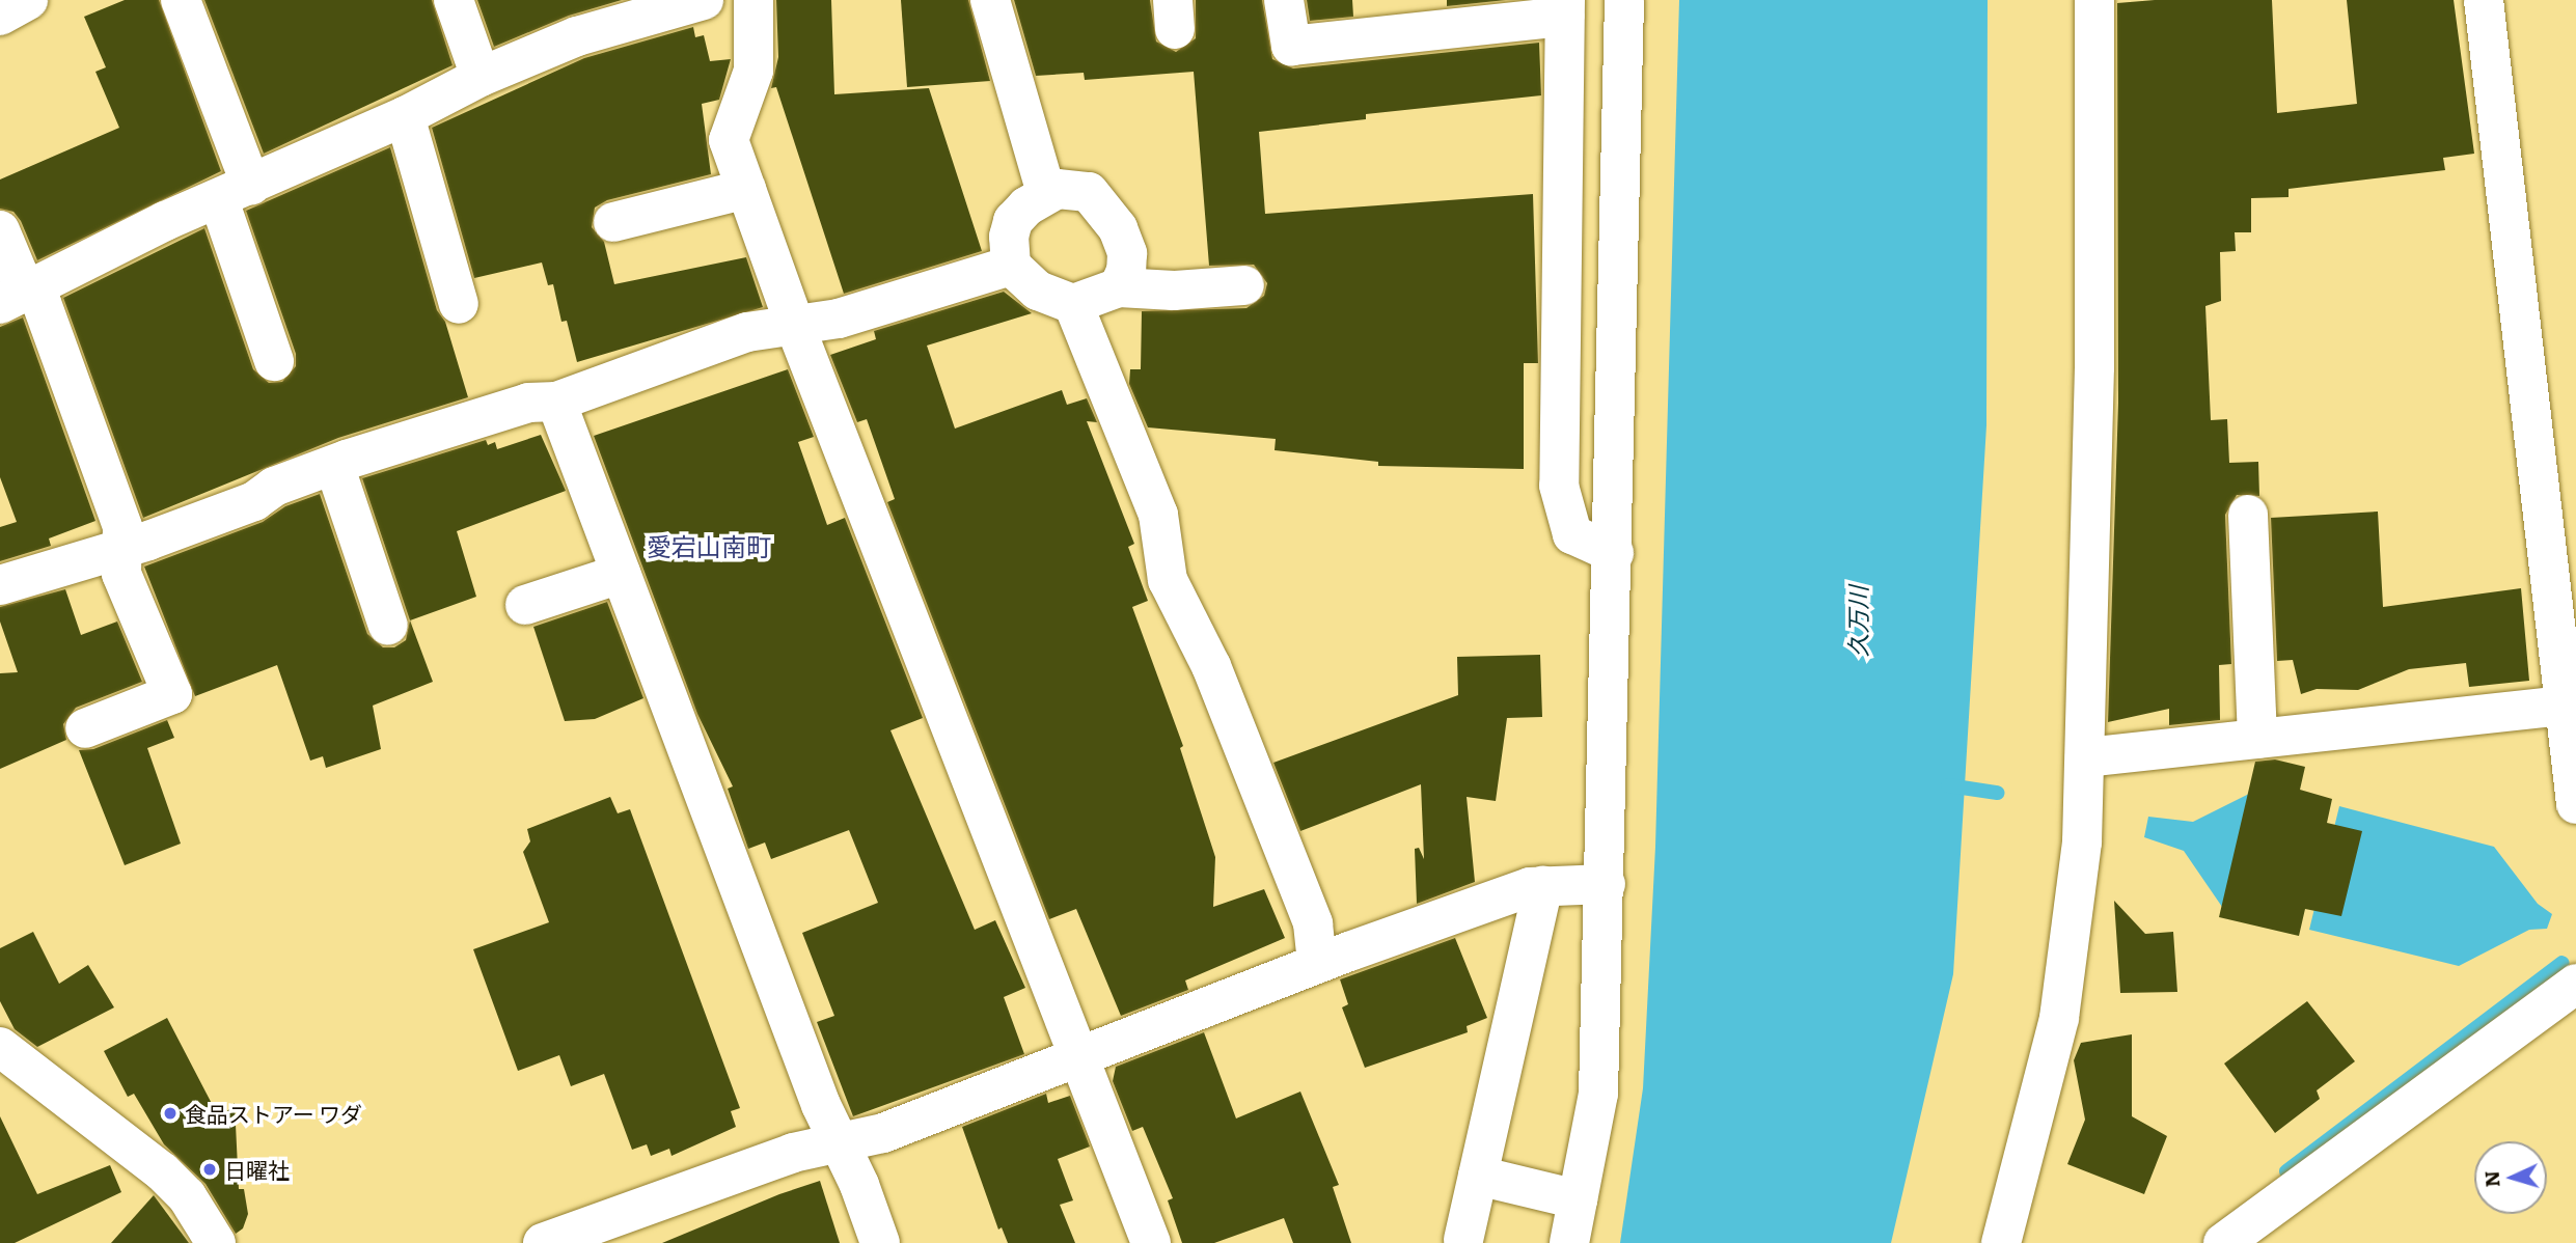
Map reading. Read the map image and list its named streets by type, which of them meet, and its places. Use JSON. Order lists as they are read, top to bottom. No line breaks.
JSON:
{"districts":["愛宕山南町"],"water":["久万川"],"places":["食品ストアー ワダ","日曜社"],"north":"left"}
